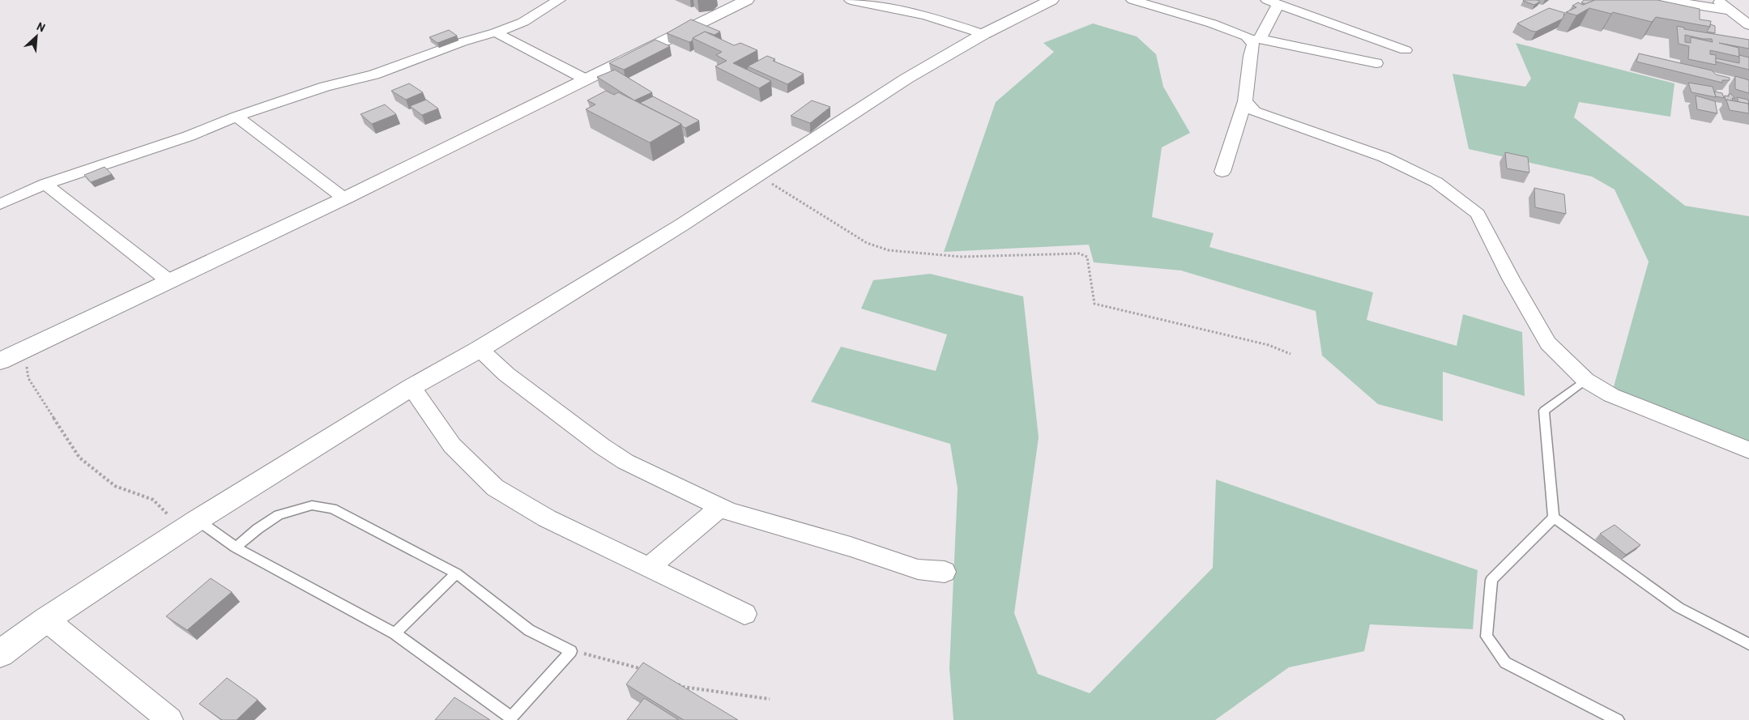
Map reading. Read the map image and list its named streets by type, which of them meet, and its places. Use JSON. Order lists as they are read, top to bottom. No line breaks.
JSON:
{"north":"top right"}
